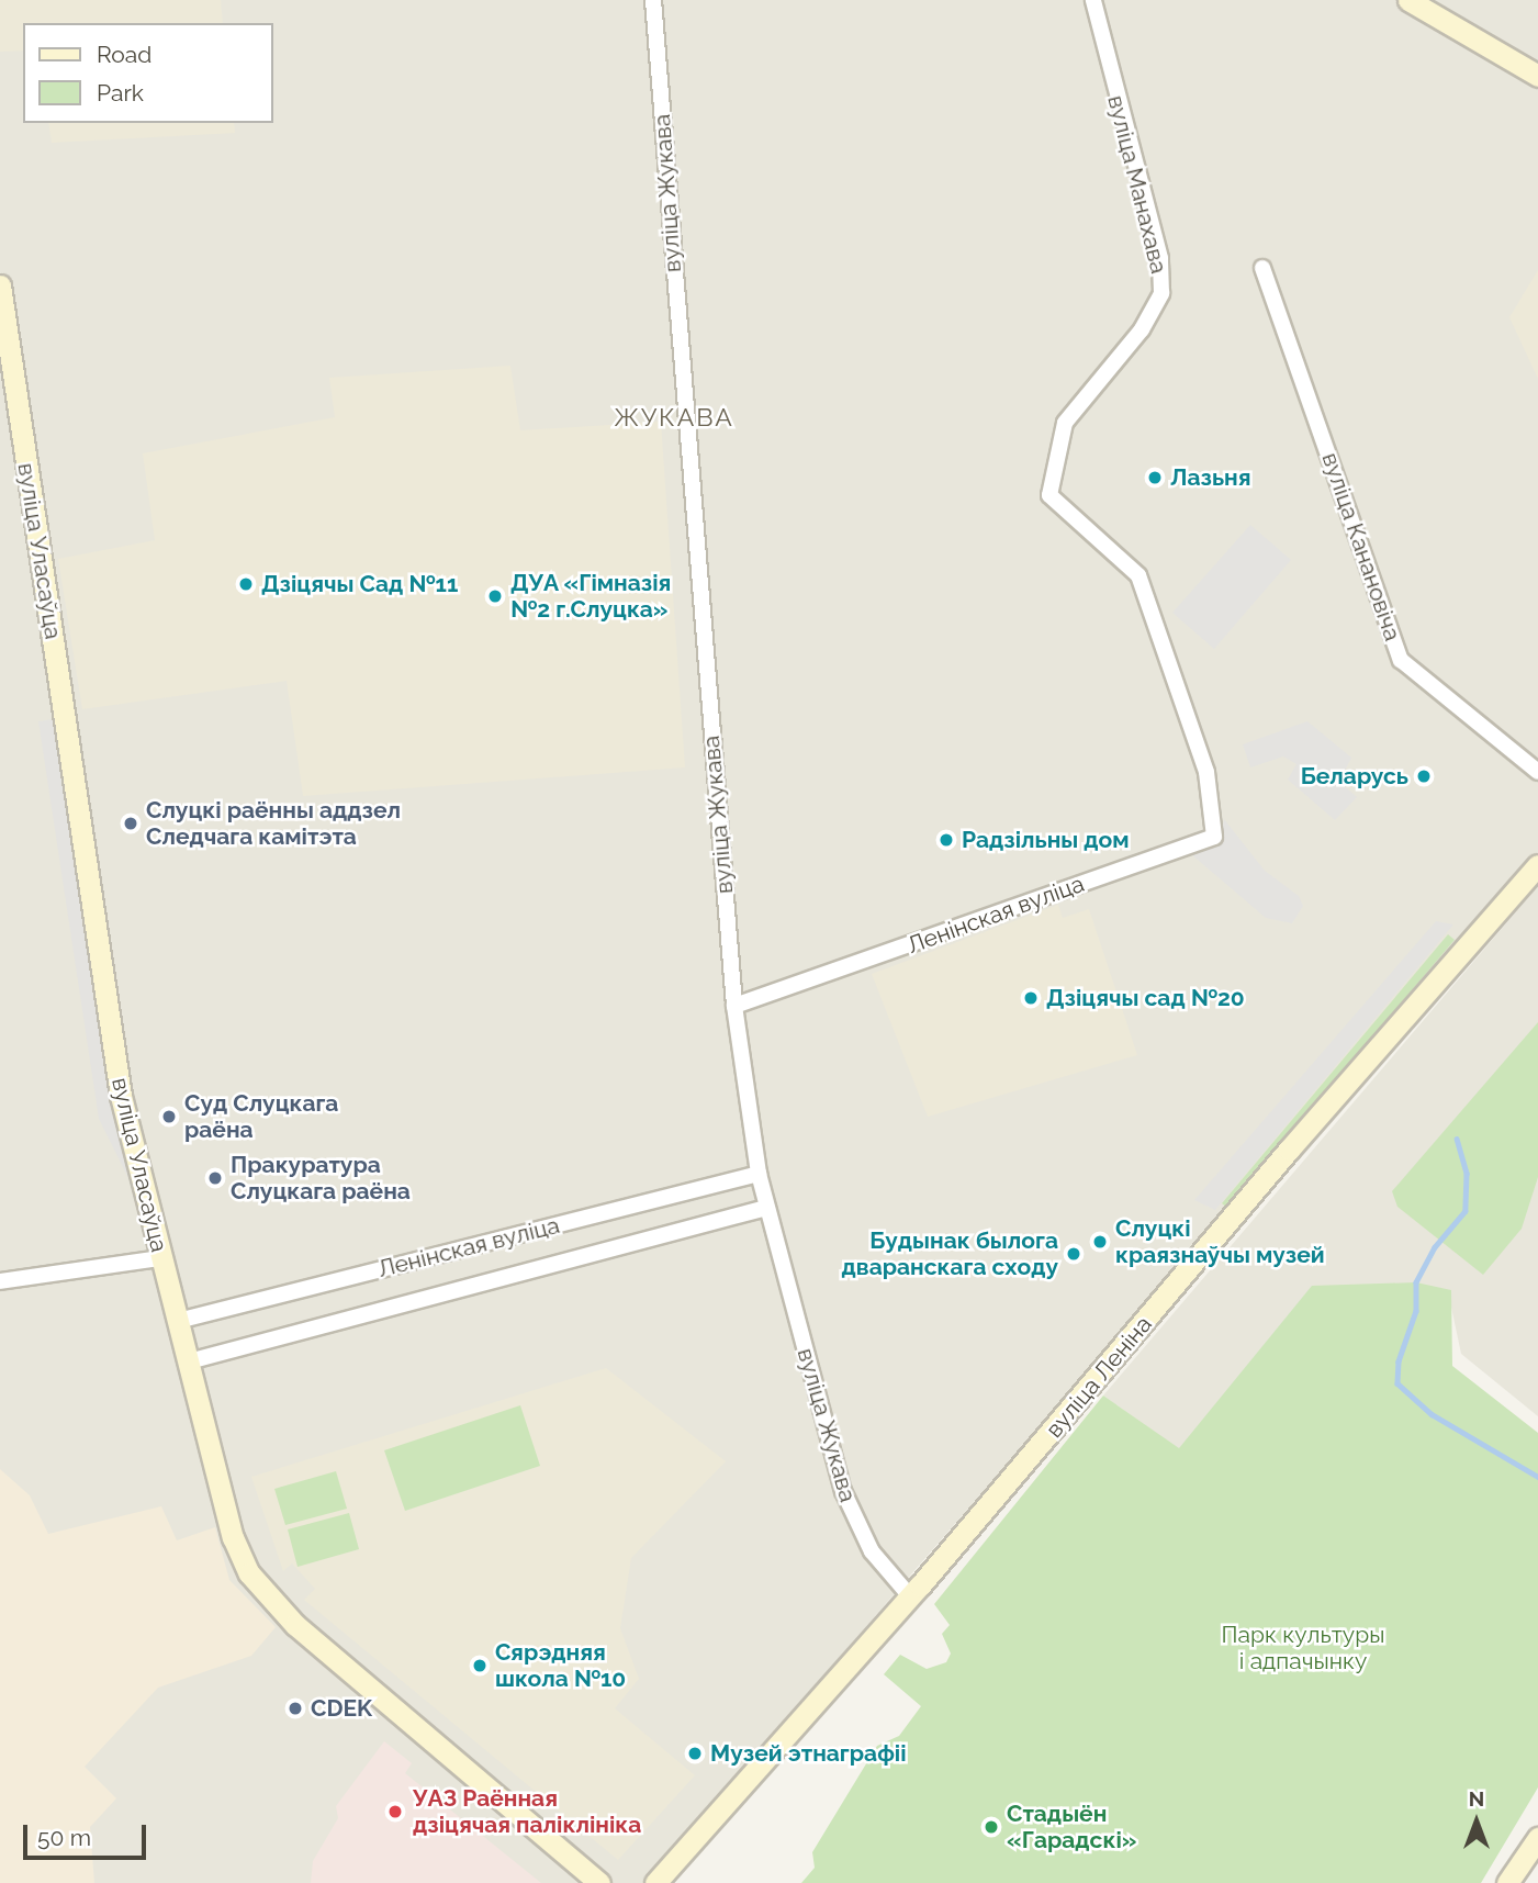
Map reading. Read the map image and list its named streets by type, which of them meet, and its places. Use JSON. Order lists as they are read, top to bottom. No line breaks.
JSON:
{"streets":{"main road":["вуліца Уласаўца","вуліца Леніна"],"street":["вуліца Манахава","вуліца Жукава","вуліца Канановіча","Ленінская вуліца"]},"crossings":[["вуліца Манахава","Ленінская вуліца"],["вуліца Жукава","Ленінская вуліца"],["вуліца Жукава","вуліца Леніна"],["вуліца Уласаўца","Ленінская вуліца"]],"districts":["ЖУКАВА"],"parks":["Парк культуры і адпачынку"],"places":["Лазьня","Дзіцячы Сад №11","ДУА «Гімназія №2 г.Слуцка»","Беларусь","Слуцкі раённы аддзел Следчага камітэта","Радзільны дом","Дзіцячы сад №20","Суд Слуцкага раёна","Пракуратура Слуцкага раёна","Слуцкі краязнаўчы музей","Будынак былога дваранскага сходу","Сярэдняя школа №10","CDEK","Музей этнаграфіі","УАЗ Раённая дзіцячая паліклініка","Стадыён «Гарадскі»"],"legend":["Road","Park"],"scale_bar":"50 m","north":"top"}
